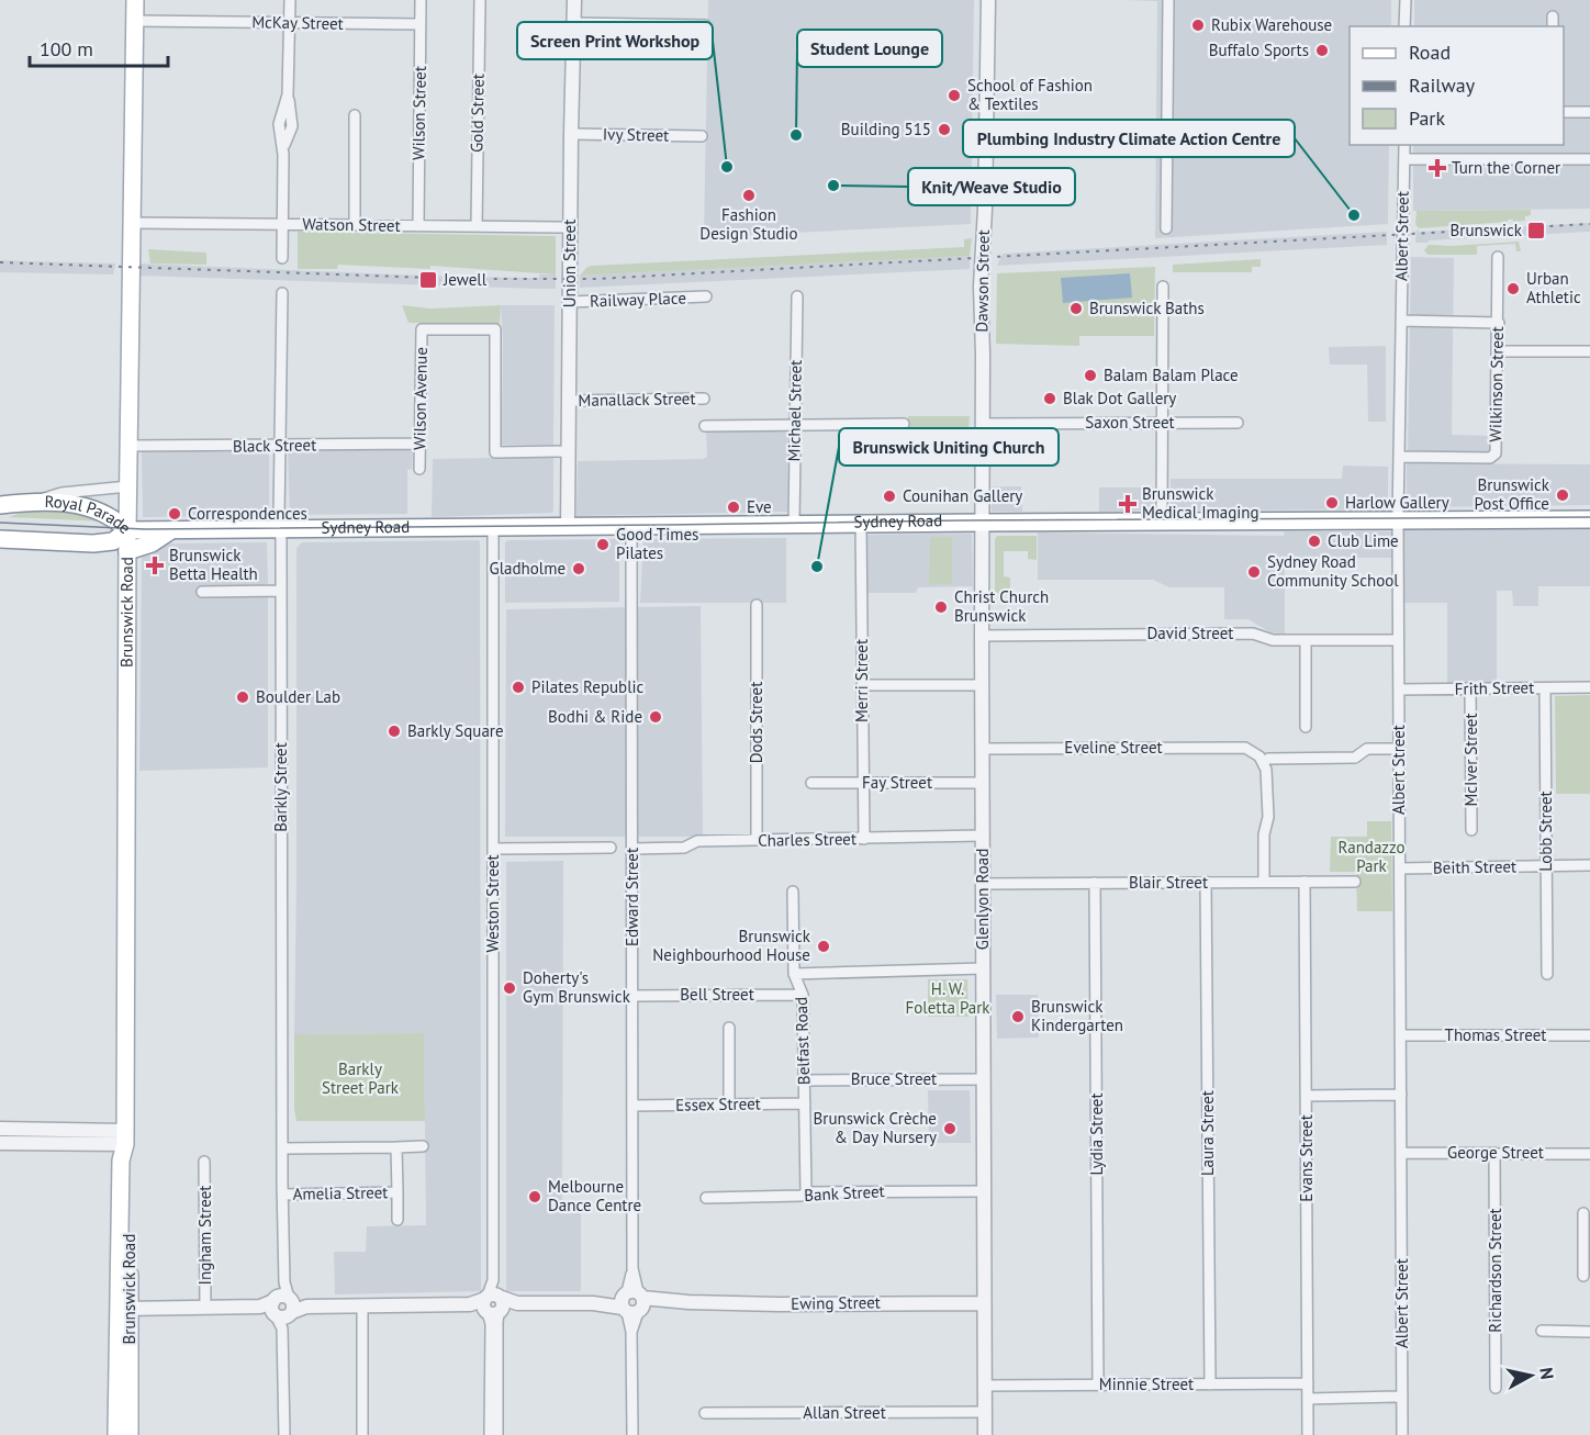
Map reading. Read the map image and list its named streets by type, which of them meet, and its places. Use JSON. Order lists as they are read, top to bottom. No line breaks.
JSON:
{"streets":{"main road":["Royal Parade","Sydney Road","Brunswick Road"],"street":["McKay Street","Wilson Street","Gold Street","Ivy Street","Watson Street","Albert Street","Union Street","Dawson Street","Railway Place","Wilkinson Street","Wilson Avenue","Manallack Street","Michael Street","Saxon Street","Black Street","David Street","Merri Street","Frith Street","Dods Street","Eveline Street","McIver Street","Fay Street","Barkly Street","Lobb Street","Charles Street","Beith Street","Blair Street","Edward Street","Glenlyon Road","Weston Street","Bell Street","Thomas Street","Belfast Road","Bruce Street","Essex Street","Laura Street","Lydia Street","George Street","Evans Street","Amelia Street","Bank Street","Ingham Street","Richardson Street","Ewing Street","Minnie Street","Allan Street"]},"crossings":[["McKay Street","Wilson Street"],["McKay Street","Brunswick Road"],["Wilson Street","Watson Street"],["Gold Street","Watson Street"],["Ivy Street","Union Street"],["Watson Street","Union Street"],["Watson Street","Brunswick Road"],["Albert Street","Wilkinson Street"],["Albert Street","Sydney Road"],["Albert Street","David Street"],["Albert Street","Frith Street"],["Albert Street","Beith Street"],["Albert Street","Thomas Street"],["Albert Street","George Street"],["Union Street","Railway Place"],["Union Street","Wilson Avenue"],["Union Street","Manallack Street"],["Union Street","Sydney Road"],["Dawson Street","Saxon Street"],["Dawson Street","Sydney Road"],["Dawson Street","Glenlyon Road"],["Wilson Avenue","Black Street"],["Michael Street","Sydney Road"],["Black Street","Brunswick Road"],["Black Street","Barkly Street"],["Royal Parade","Sydney Road"],["Royal Parade","Brunswick Road"],["Sydney Road","Brunswick Road"],["Sydney Road","Merri Street"],["Sydney Road","Barkly Street"],["Sydney Road","Edward Street"],["Sydney Road","Glenlyon Road"],["Sydney Road","Weston Street"],["David Street","Glenlyon Road"],["Merri Street","Fay Street"],["Merri Street","Charles Street"],["Frith Street","McIver Street"],["Frith Street","Lobb Street"],["Dods Street","Charles Street"],["Eveline Street","Glenlyon Road"],["Fay Street","Glenlyon Road"],["Barkly Street","Amelia Street"],["Barkly Street","Ewing Street"],["Lobb Street","Beith Street"],["Charles Street","Edward Street"],["Charles Street","Glenlyon Road"],["Blair Street","Glenlyon Road"],["Blair Street","Laura Street"],["Blair Street","Lydia Street"],["Blair Street","Evans Street"],["Edward Street","Bell Street"],["Edward Street","Essex Street"],["Edward Street","Ewing Street"],["Glenlyon Road","Bruce Street"],["Glenlyon Road","Bank Street"],["Glenlyon Road","Ewing Street"],["Glenlyon Road","Minnie Street"],["Glenlyon Road","Allan Street"],["Weston Street","Ewing Street"],["Bell Street","Belfast Road"],["Belfast Road","Bruce Street"],["Belfast Road","Essex Street"],["Belfast Road","Bank Street"],["Laura Street","Minnie Street"],["Lydia Street","Minnie Street"],["George Street","Richardson Street"],["Evans Street","Minnie Street"]],"parks":["Randazzo Park","H. W. Foletta Park","Barkly Street Park"],"places":{"other":["Rubix Warehouse","Buffalo Sports","School of Fashion & Textiles","Building 515","Student Lounge","Screen Print Workshop","Knit/Weave Studio","Fashion Design Studio","Plumbing Industry Climate Action Centre","Urban Athletic","Brunswick Baths","Balam Balam Place","Blak Dot Gallery","Brunswick Post Office","Counihan Gallery","Harlow Gallery","Eve","Correspondences","Club Lime","Good Times Pilates","Brunswick Uniting Church","Gladholme","Sydney Road Community School","Christ Church Brunswick","Pilates Republic","Boulder Lab","Bodhi & Ride","Barkly Square","Brunswick Neighbourhood House","Doherty's Gym Brunswick","Brunswick Kindergarten","Brunswick Crèche & Day Nursery","Melbourne Dance Centre"],"health":["Turn the Corner","Brunswick Medical Imaging","Brunswick Betta Health"],"transit":["Brunswick","Jewell"]},"legend":["Road","Railway","Park"],"scale_bar":"100 m","north":"right"}
